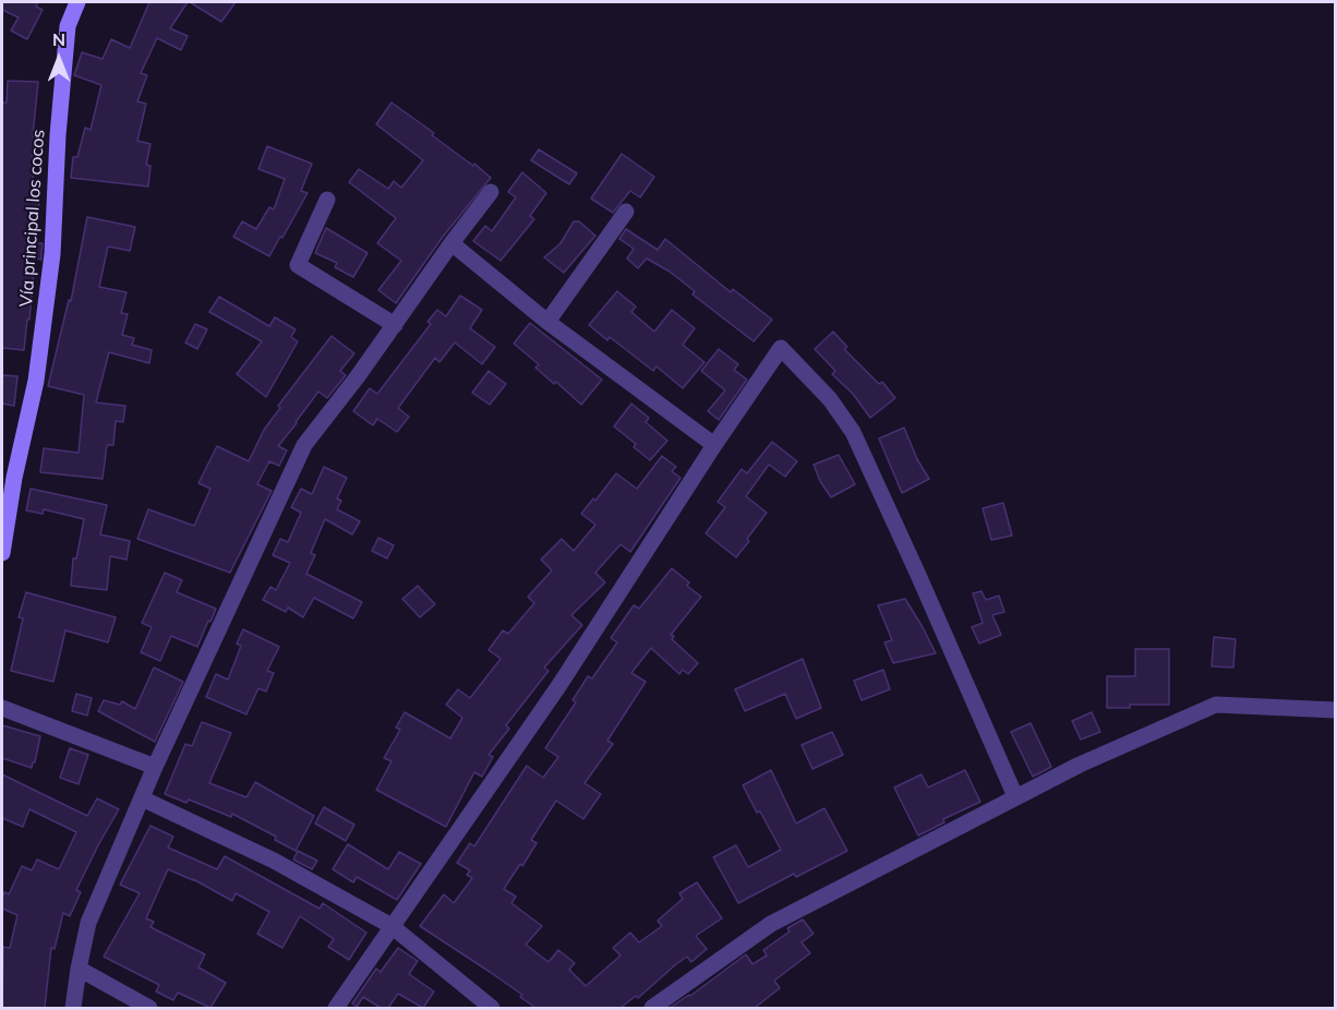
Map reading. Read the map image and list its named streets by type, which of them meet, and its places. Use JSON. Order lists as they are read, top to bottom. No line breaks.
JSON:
{"streets":{"street":["Vía principal los cocos"]},"north":"top"}
